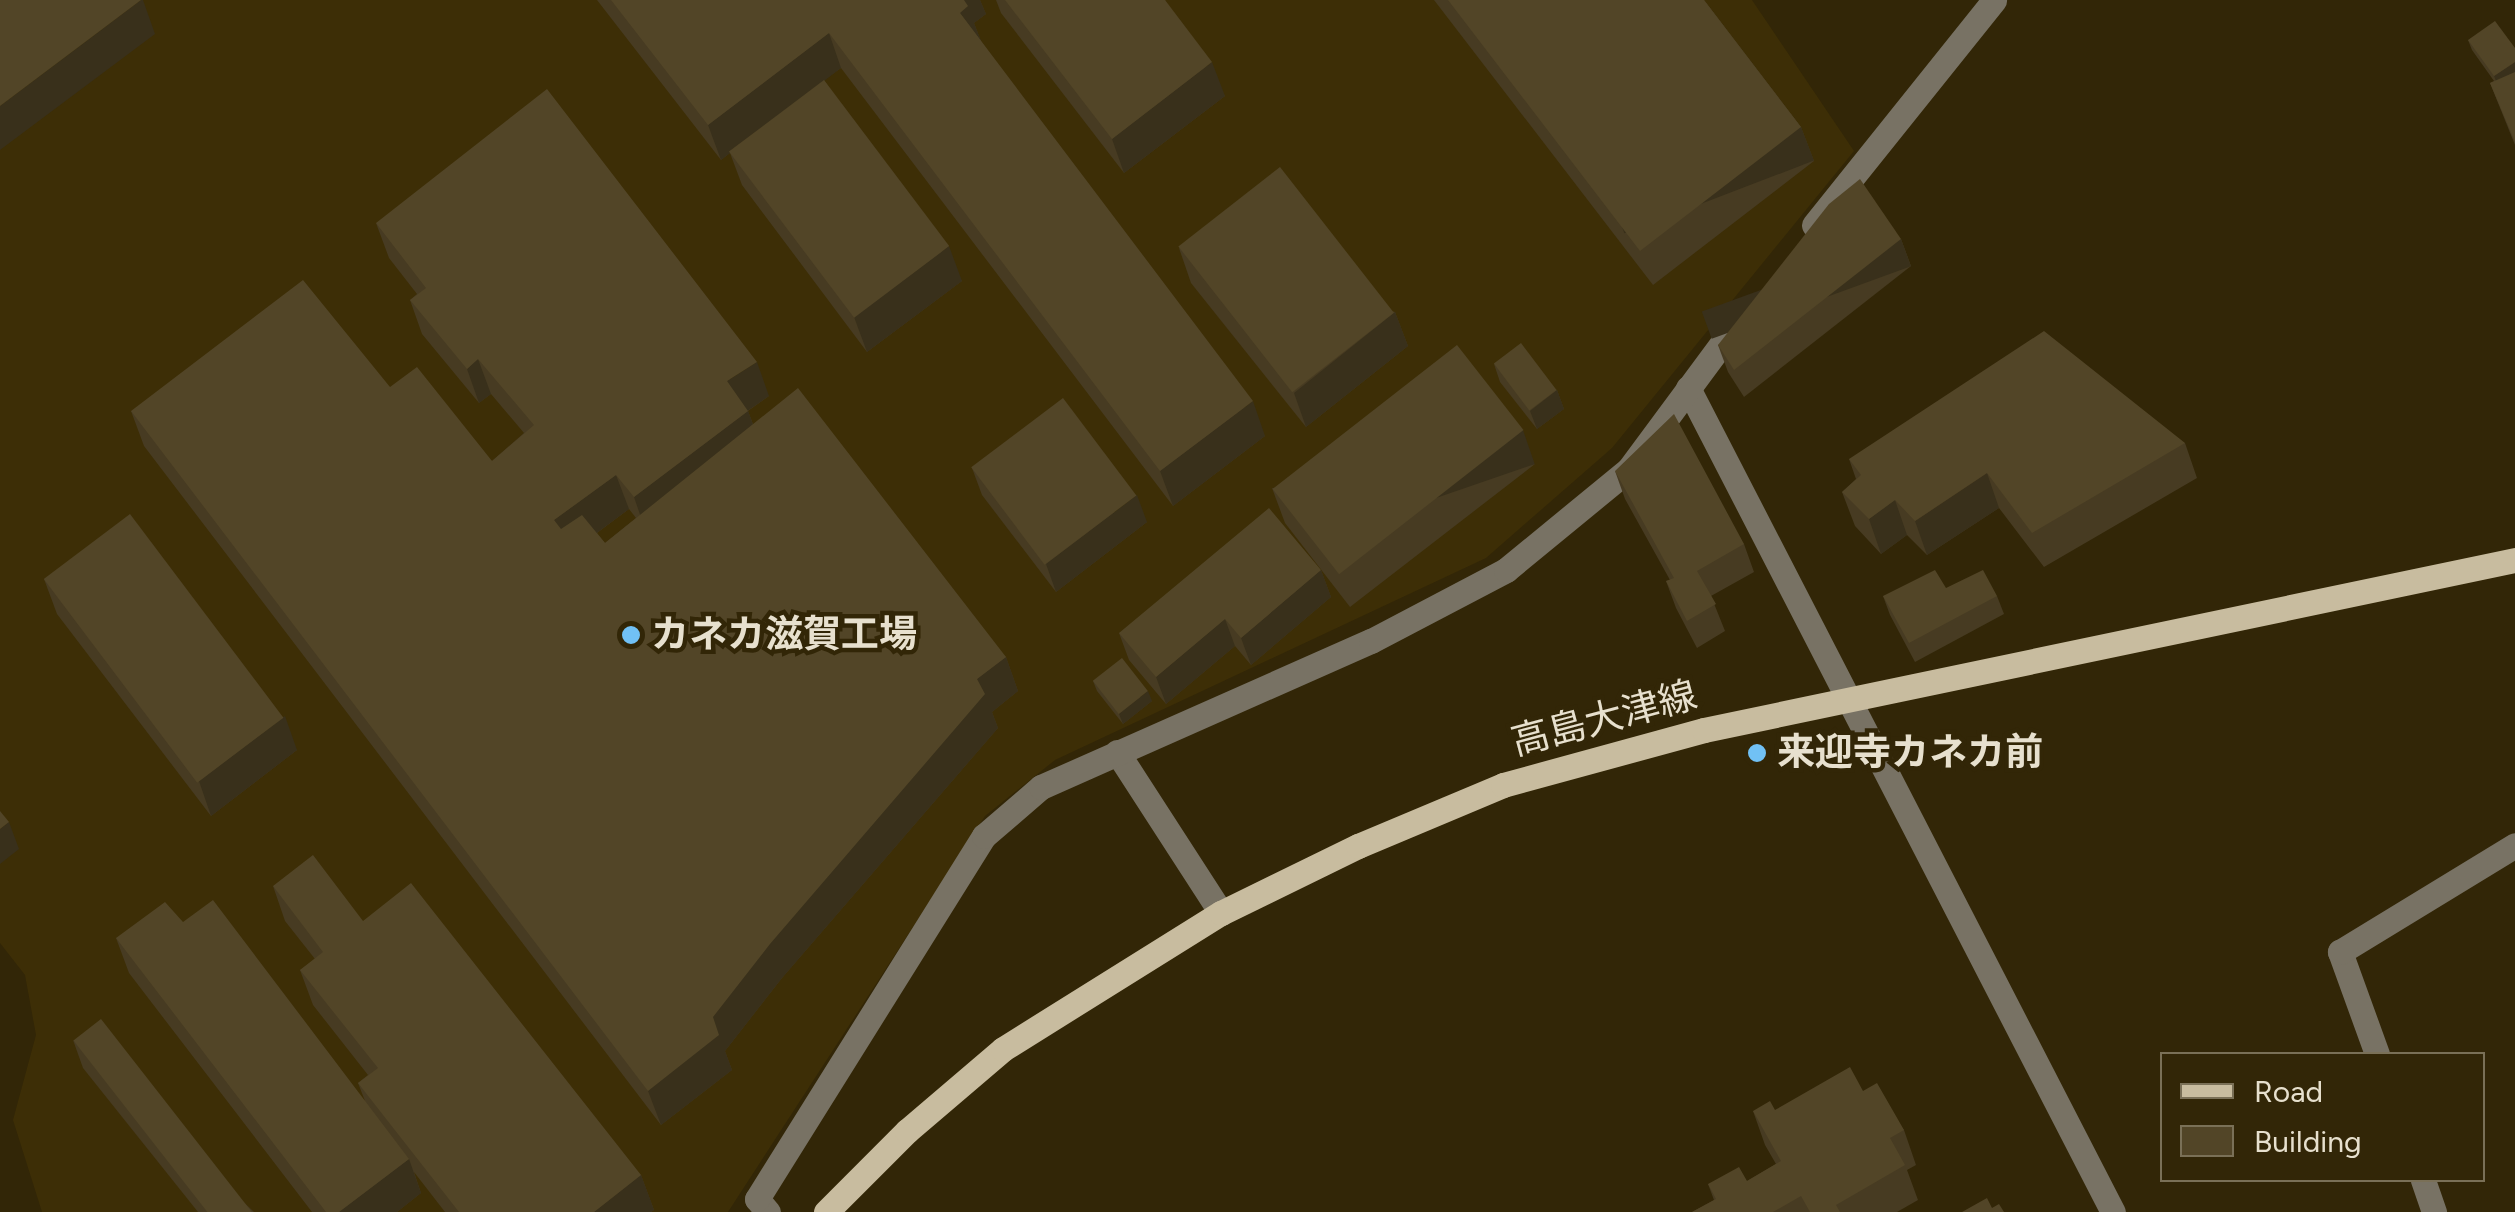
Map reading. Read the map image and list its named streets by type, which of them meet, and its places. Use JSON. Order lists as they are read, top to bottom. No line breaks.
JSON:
{"streets":{"main road":["高島大津線"]},"places":["カネカ滋賀工場","来迎寺カネカ前"],"legend":["Road","Building"]}
